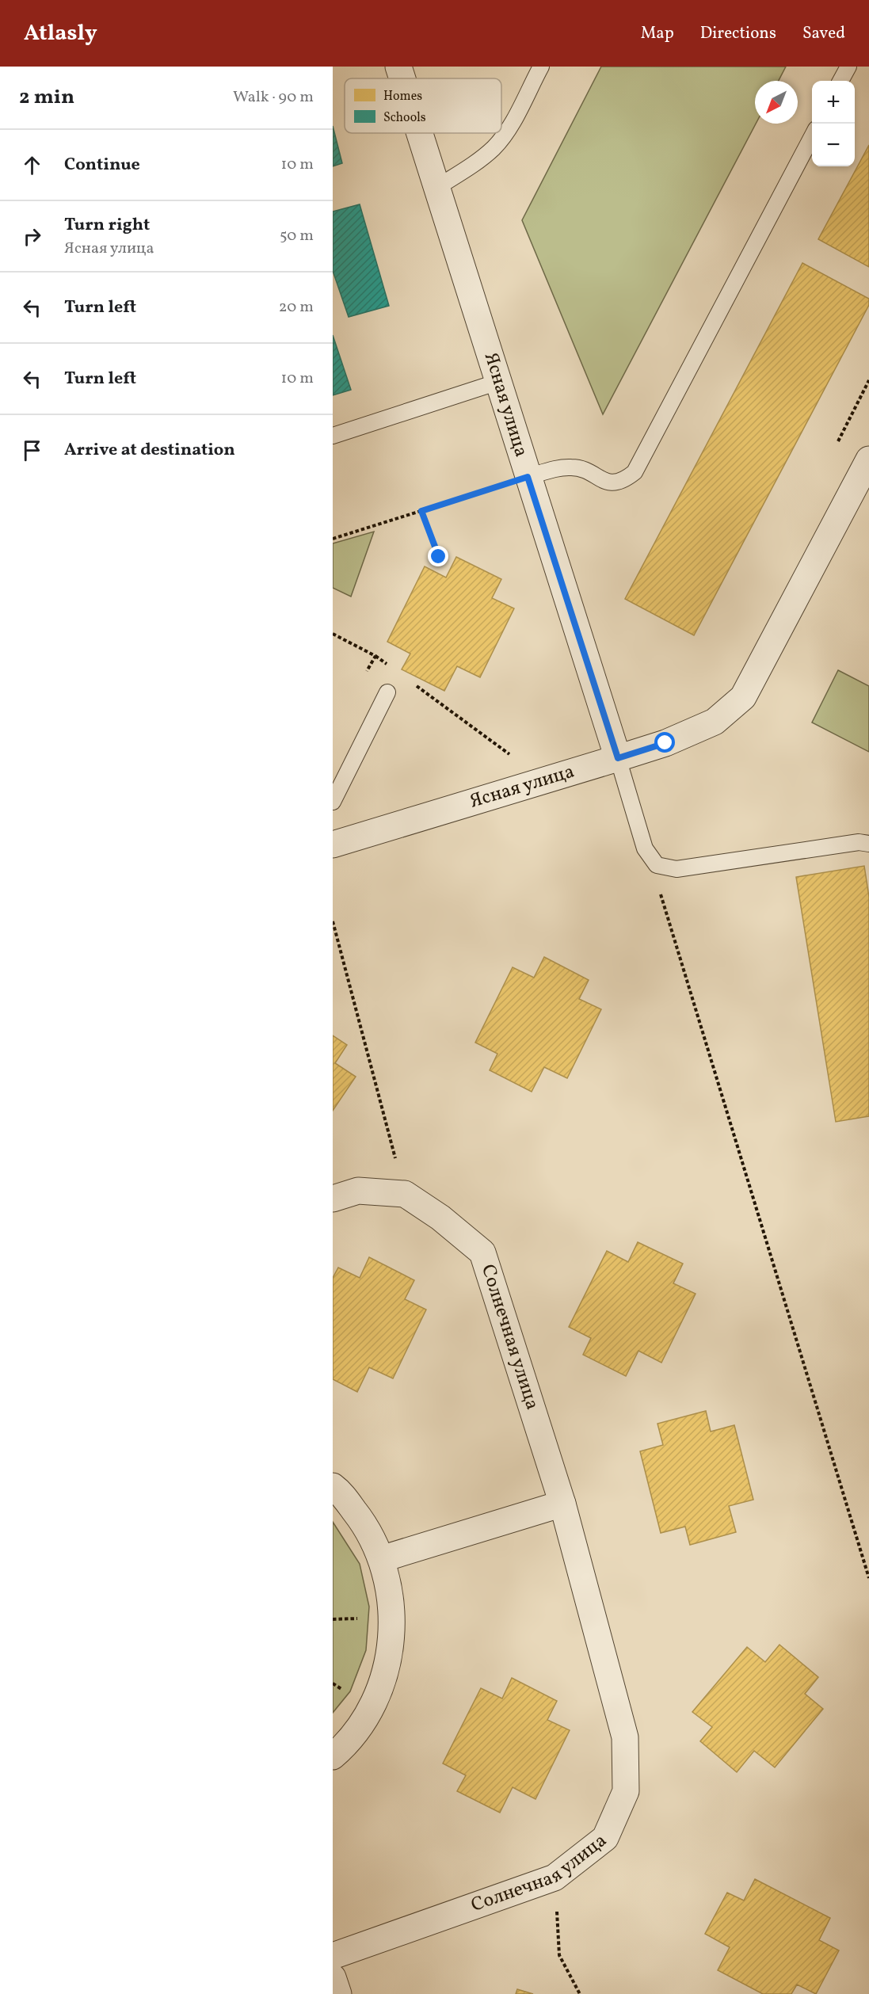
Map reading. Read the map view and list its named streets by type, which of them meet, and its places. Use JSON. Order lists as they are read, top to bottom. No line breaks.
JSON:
{"streets":{"street":["Ясная улица","Солнечная улица"]},"legend":["Homes","Schools"],"north":"bottom left","page":{"header":"Atlasly","nav":["Map","Directions","Saved"],"heading":["2 min","Walk · 90 m"],"map_buttons":["+","−"],"list":[["Continue","10 m"],["Turn right","Ясная улица","50 m"],["Turn left","20 m"],["Turn left","10 m"],"Arrive at destination"]}}
